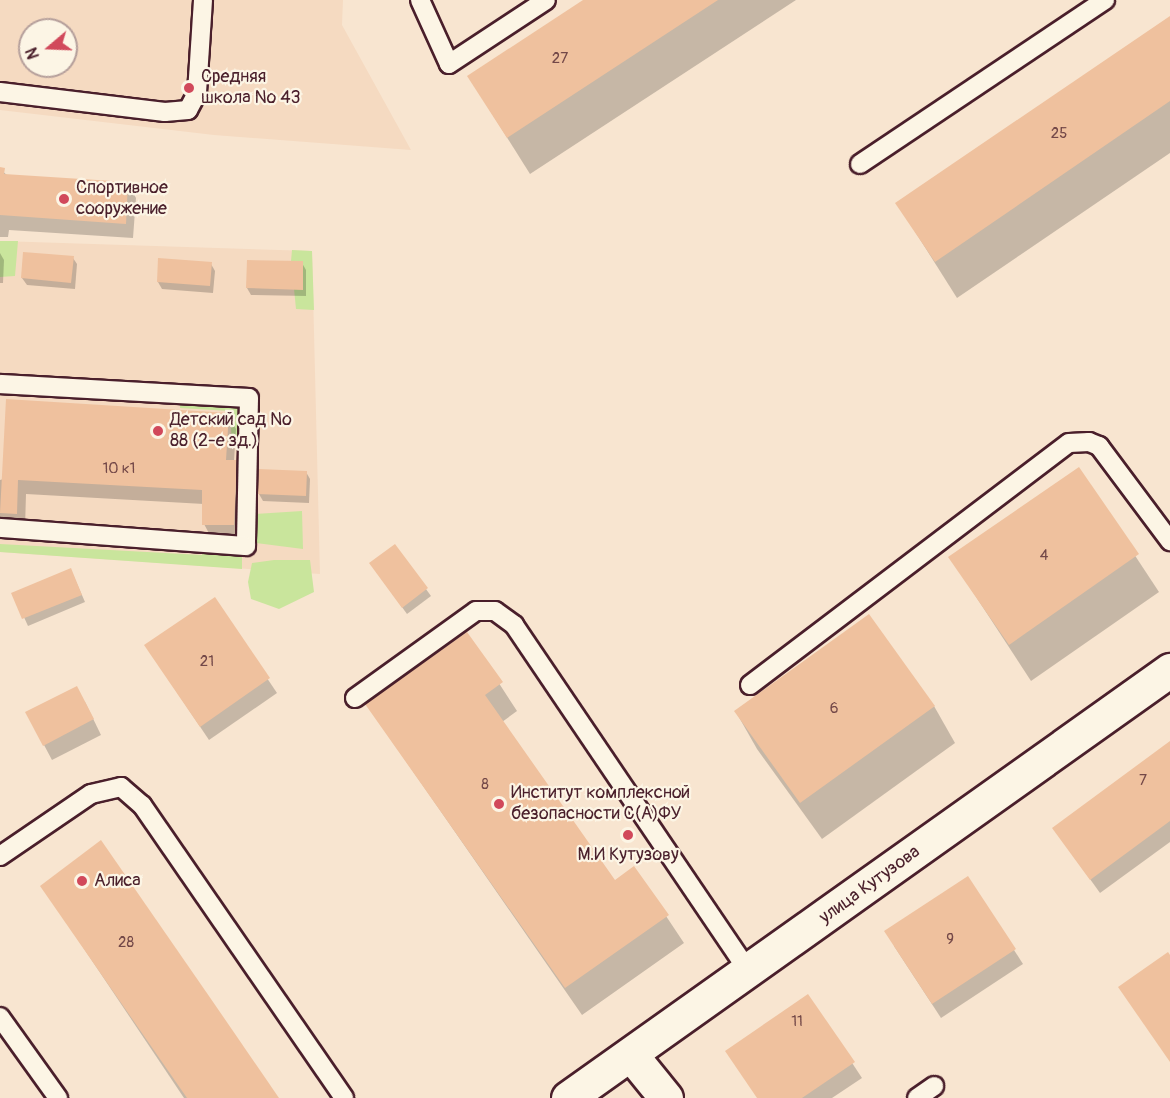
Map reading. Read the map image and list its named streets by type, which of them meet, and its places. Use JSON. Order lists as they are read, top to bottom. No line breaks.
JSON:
{"streets":{"street":["улица Кутузова"]},"places":["Средняя школа № 43","Спортивное сооружение","Детский сад № 88 (2-е зд.)","Институт комплексной безопасности С(А)ФУ","М.И Кутузову","Алиса"],"house_numbers":["27","25","10 к1","4","21","6","7","8","9","28","11"],"north":"left"}
